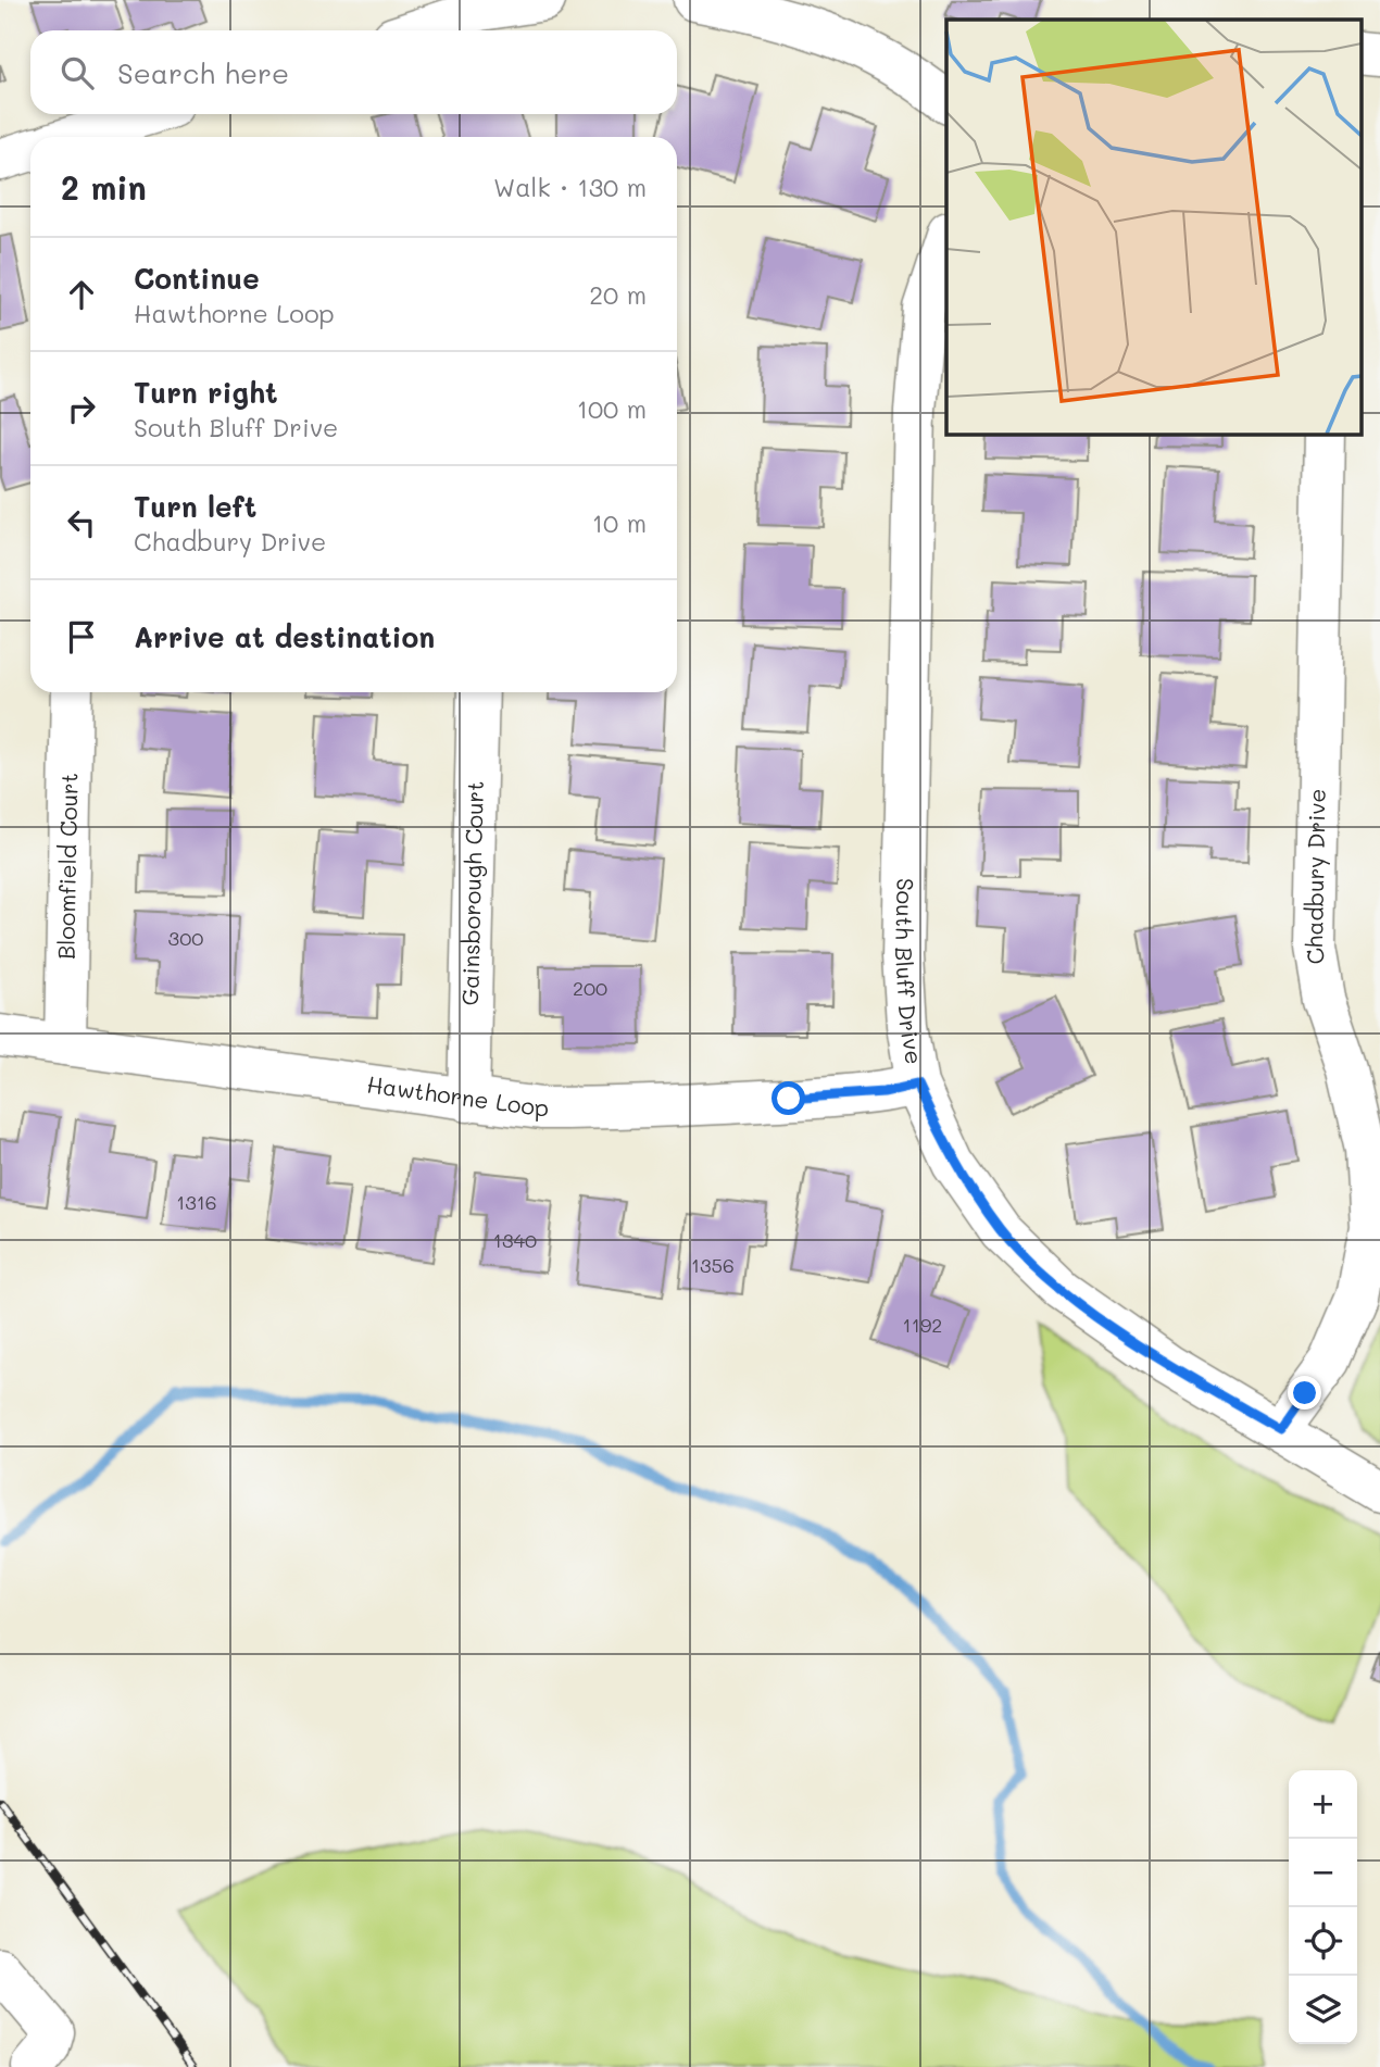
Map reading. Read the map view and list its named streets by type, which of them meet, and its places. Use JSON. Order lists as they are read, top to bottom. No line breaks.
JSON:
{"streets":{"street":["Bloomfield Court","Chadbury Drive","Gainsborough Court","South Bluff Drive","Hawthorne Loop"]},"crossings":[["Bloomfield Court","Hawthorne Loop"],["Chadbury Drive","South Bluff Drive"],["Gainsborough Court","Hawthorne Loop"],["South Bluff Drive","Hawthorne Loop"]],"house_numbers":["300","200","1316","1340","1356","1192"],"page":{"search":"Search here","heading":["2 min","Walk · 130 m"],"list":[["Continue","Hawthorne Loop","20 m"],["Turn right","South Bluff Drive","100 m"],["Turn left","Chadbury Drive","10 m"],"Arrive at destination"],"map_buttons":["+","−"]}}
